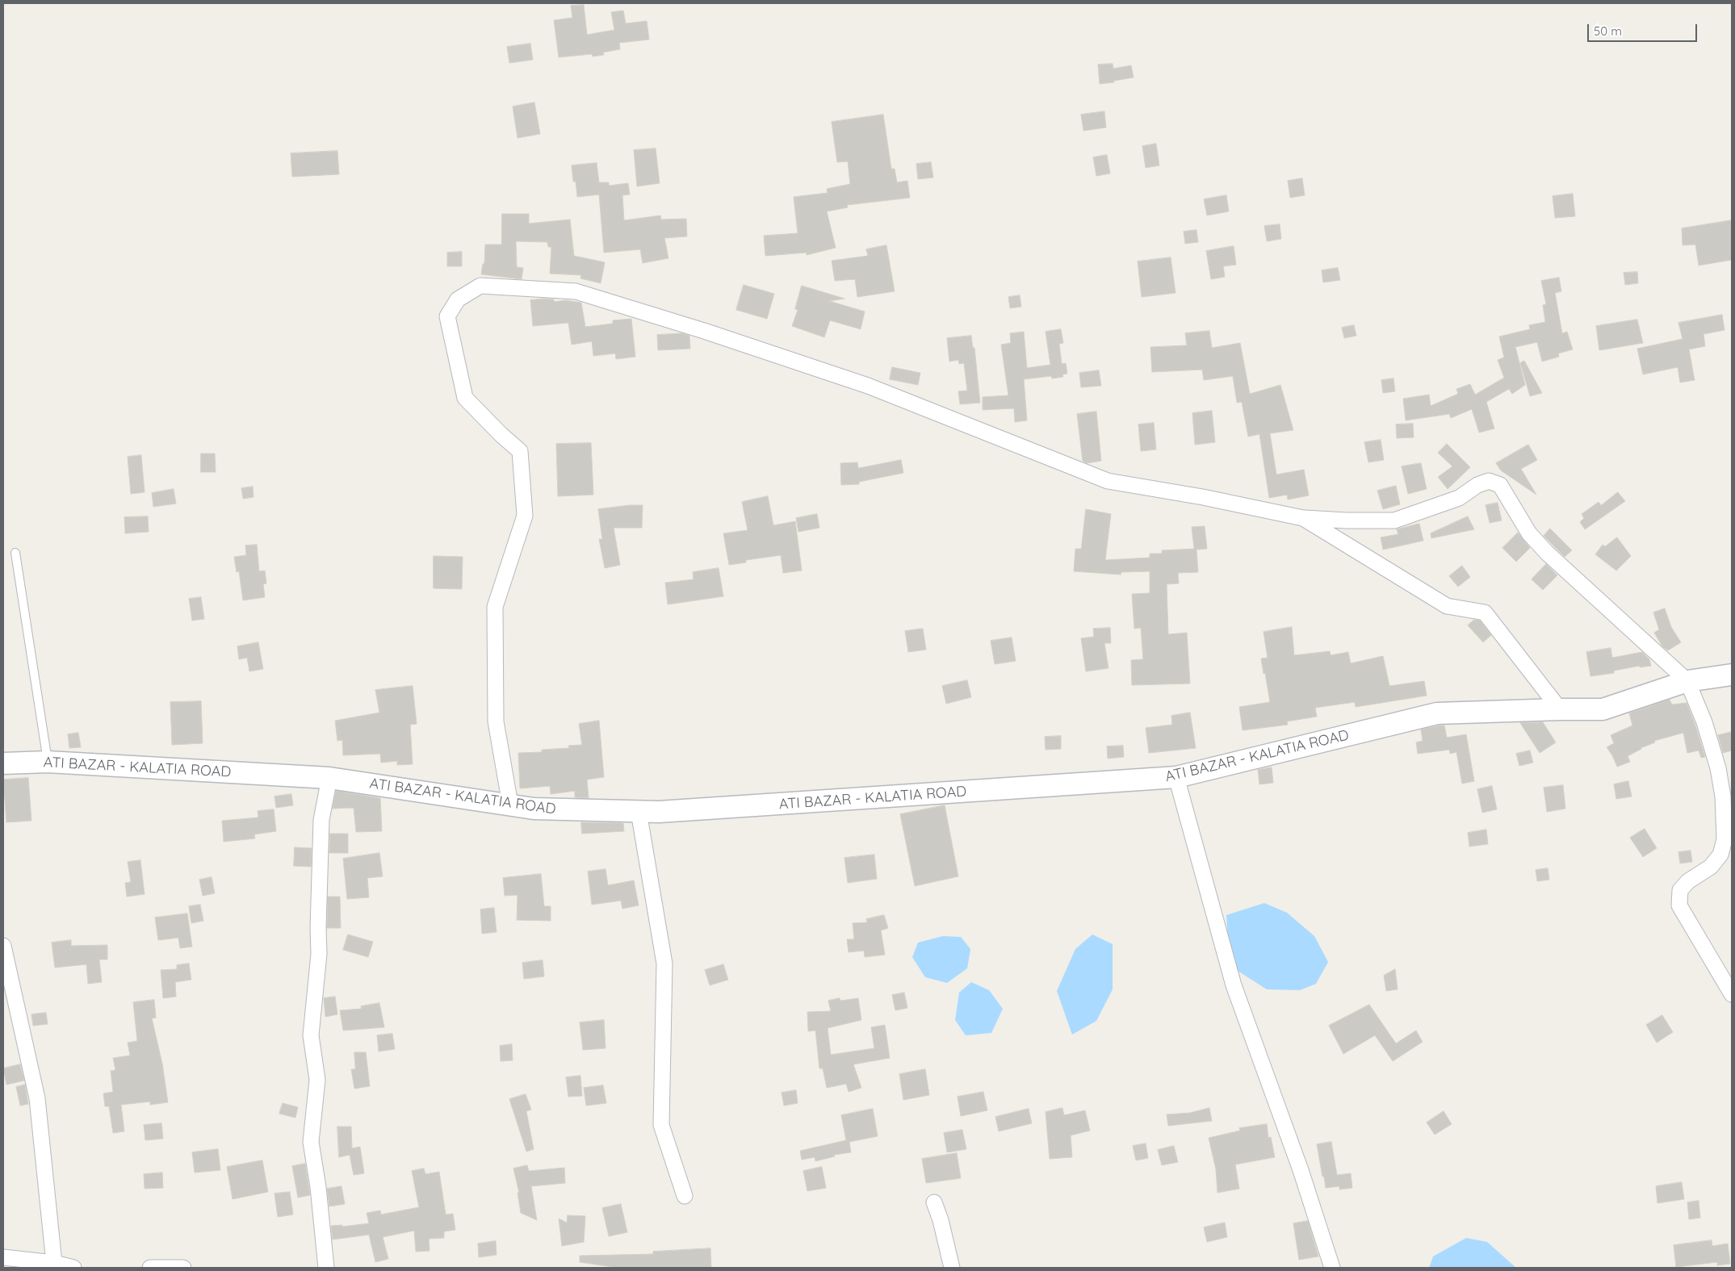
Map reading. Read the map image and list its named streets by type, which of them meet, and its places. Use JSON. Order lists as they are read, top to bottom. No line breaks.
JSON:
{"streets":{"main road":["ATI BAZAR - KALATIA ROAD"]},"scale_bar":"50 m"}
